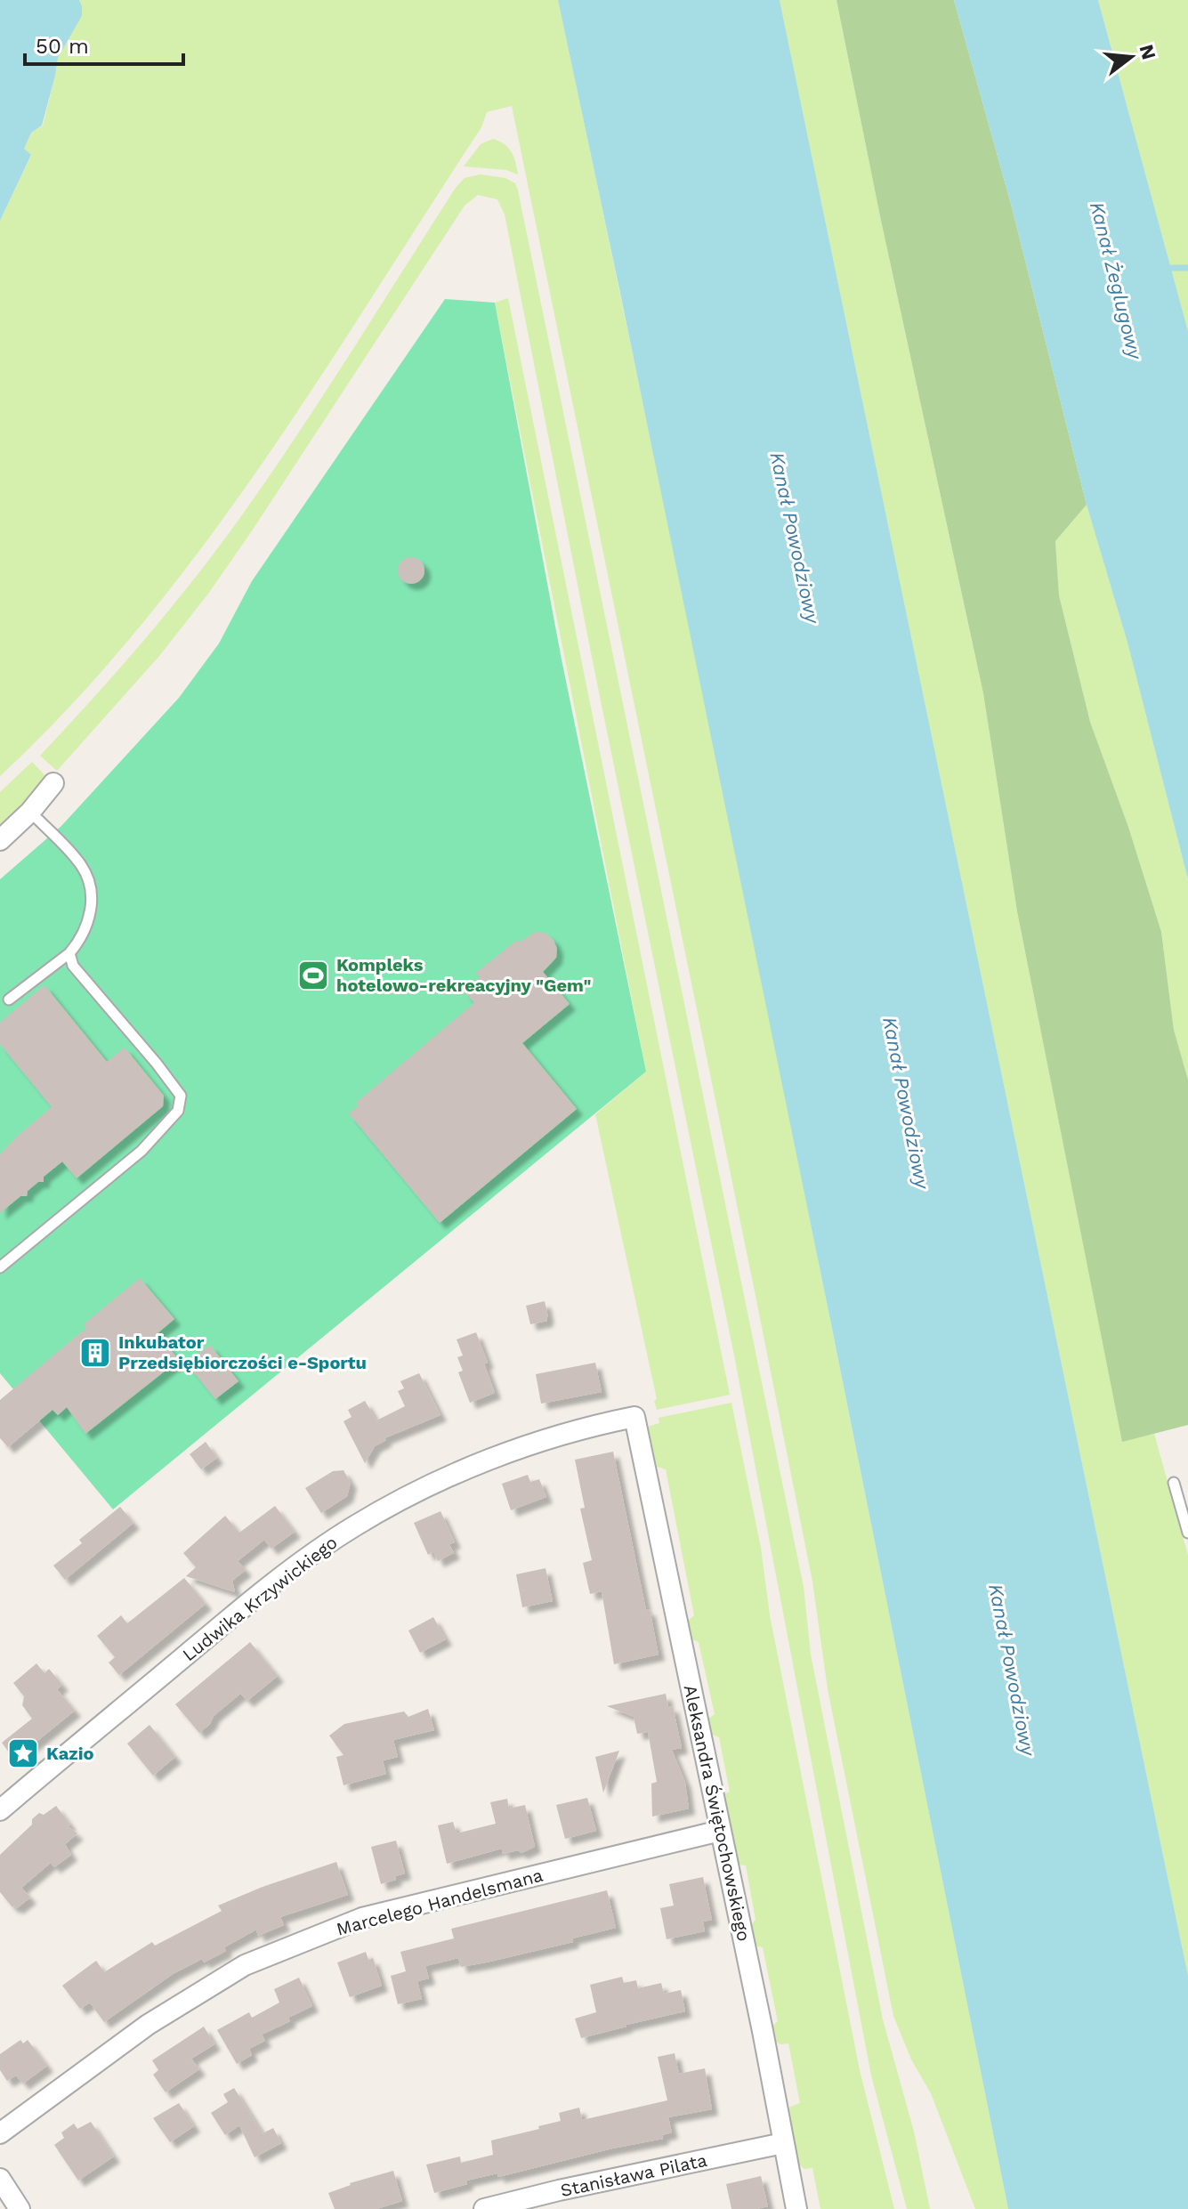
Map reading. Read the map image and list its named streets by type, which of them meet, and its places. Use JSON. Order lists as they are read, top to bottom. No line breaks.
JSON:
{"streets":{"street":["Ludwika Krzywickiego","Aleksandra Świętochowskiego","Marcelego Handelsmana","Stanisława Pilata"]},"crossings":[["Ludwika Krzywickiego","Aleksandra Świętochowskiego"],["Aleksandra Świętochowskiego","Marcelego Handelsmana"],["Aleksandra Świętochowskiego","Stanisława Pilata"]],"water":["Kanał Żeglugowy","Kanał Powodziowy"],"places":{"sports":["Kompleks hotelowo-rekreacyjny \"Gem\""],"building":["Inkubator Przedsiębiorczości e-Sportu"],"place":["Kazio"]},"scale_bar":"50 m","north":"right"}
